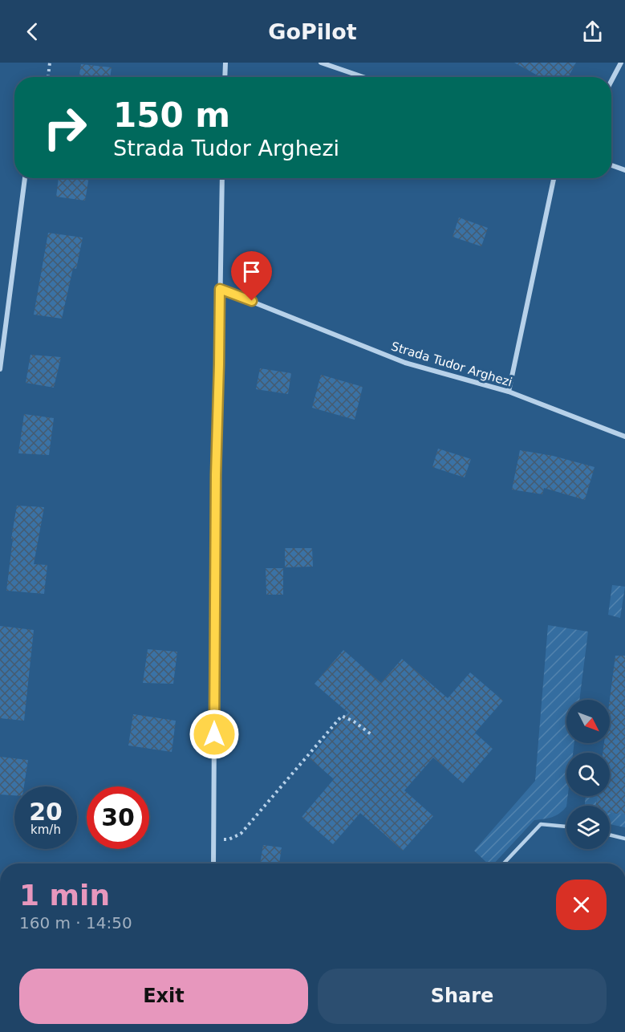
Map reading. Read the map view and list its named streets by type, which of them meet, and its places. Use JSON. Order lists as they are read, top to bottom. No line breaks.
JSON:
{"streets":{"street":["Strada Tudor Arghezi"]},"north":"bottom right","page":{"header":"GoPilot","turn":["150 m","Strada Tudor Arghezi"],"speed":"20 km/h","limit":"30","heading":["1 min","160 m · 14:50"],"buttons":["Exit","Share"]}}
